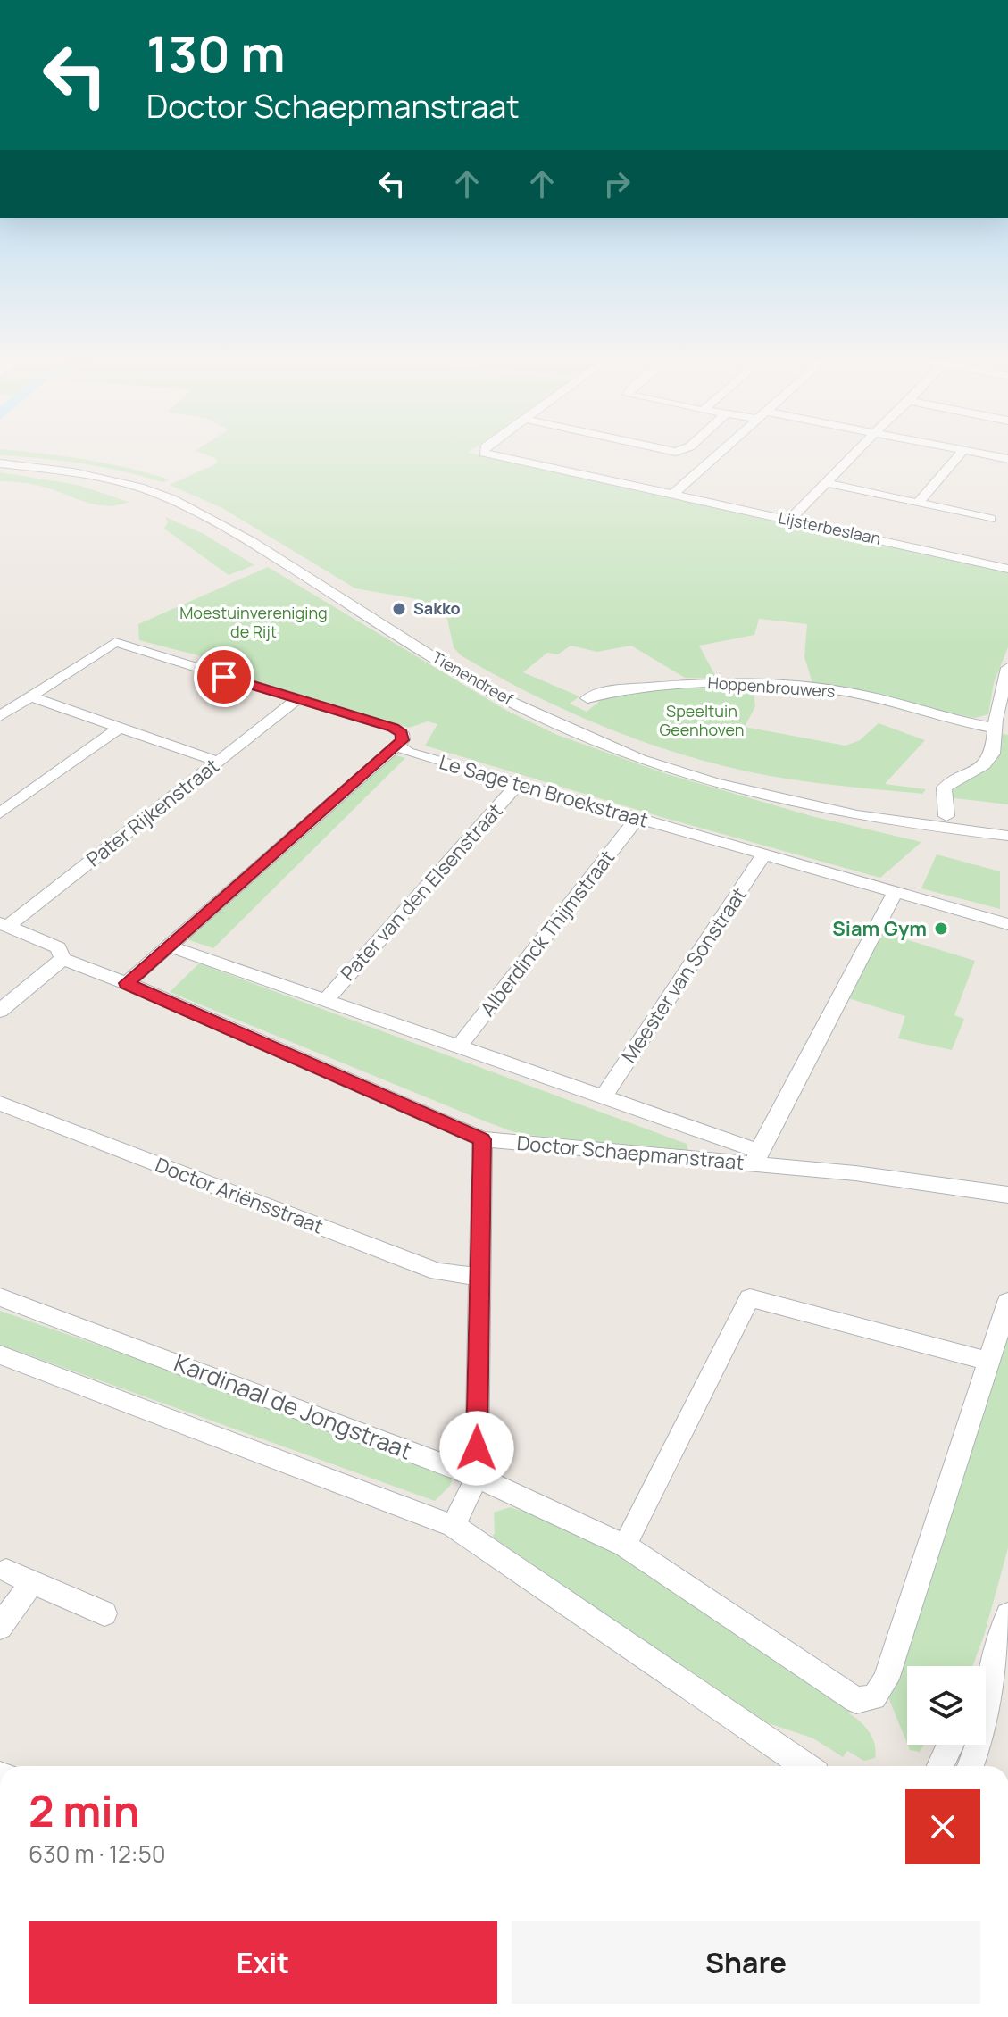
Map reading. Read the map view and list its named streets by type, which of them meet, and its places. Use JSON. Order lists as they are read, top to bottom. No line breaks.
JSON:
{"streets":{"street":["Lijsterbeslaan","Tienendreef","Hoppenbrouwers","Le Sage ten Broekstraat","Pater Rijkenstraat","Pater van den Elsenstraat","Alberdinck Thijmstraat","Meester van Sonstraat","Doctor Schaepmanstraat","Doctor Ariënsstraat","Kardinaal de Jongstraat"]},"crossings":[["Le Sage ten Broekstraat","Pater van den Elsenstraat"],["Le Sage ten Broekstraat","Alberdinck Thijmstraat"],["Le Sage ten Broekstraat","Meester van Sonstraat"],["Pater Rijkenstraat","Doctor Schaepmanstraat"],["Pater van den Elsenstraat","Doctor Schaepmanstraat"],["Alberdinck Thijmstraat","Doctor Schaepmanstraat"],["Meester van Sonstraat","Doctor Schaepmanstraat"]],"parks":["Moestuinvereniging de Rijt","Speeltuin Geenhoven"],"places":["Sakko","Siam Gym"],"page":{"turn":["130 m","Doctor Schaepmanstraat"],"heading":["2 min","630 m · 12:50"],"buttons":["Exit","Share"]}}
